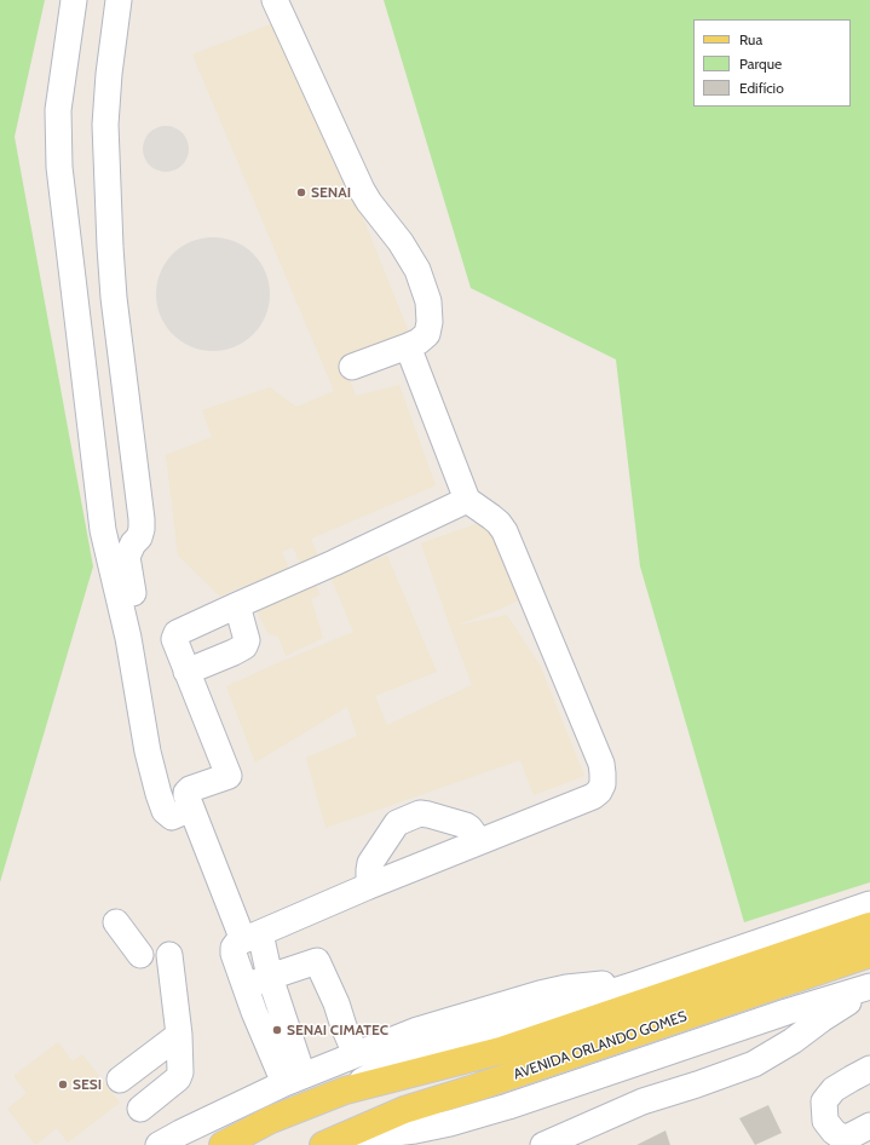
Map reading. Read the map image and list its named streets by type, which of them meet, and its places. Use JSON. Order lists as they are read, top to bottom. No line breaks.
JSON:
{"streets":{"main road":["AVENIDA ORLANDO GOMES"]},"places":["SENAI","SENAI CIMATEC","SESI"],"legend":["Rua","Parque","Edifício"]}
